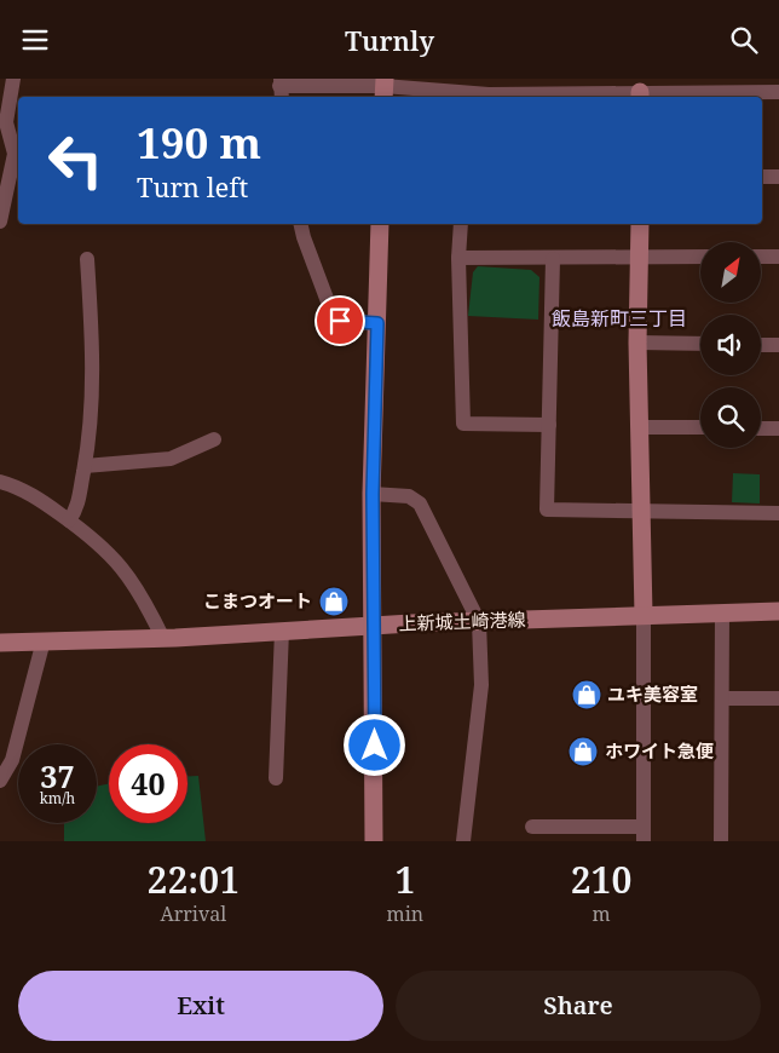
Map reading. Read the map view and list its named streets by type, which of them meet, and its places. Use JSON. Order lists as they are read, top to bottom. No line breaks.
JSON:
{"streets":{"street":["上新城土崎港線"]},"districts":["飯島新町三丁目"],"places":{"shop":["こまつオート","ユキ美容室","ホワイト急便"]},"north":"top right","page":{"header":"Turnly","turn":["190 m","Turn left"],"speed":"37 km/h","limit":"40","eta":["22:01","Arrival","1","min","210","m"],"buttons":["Exit","Share"]}}
